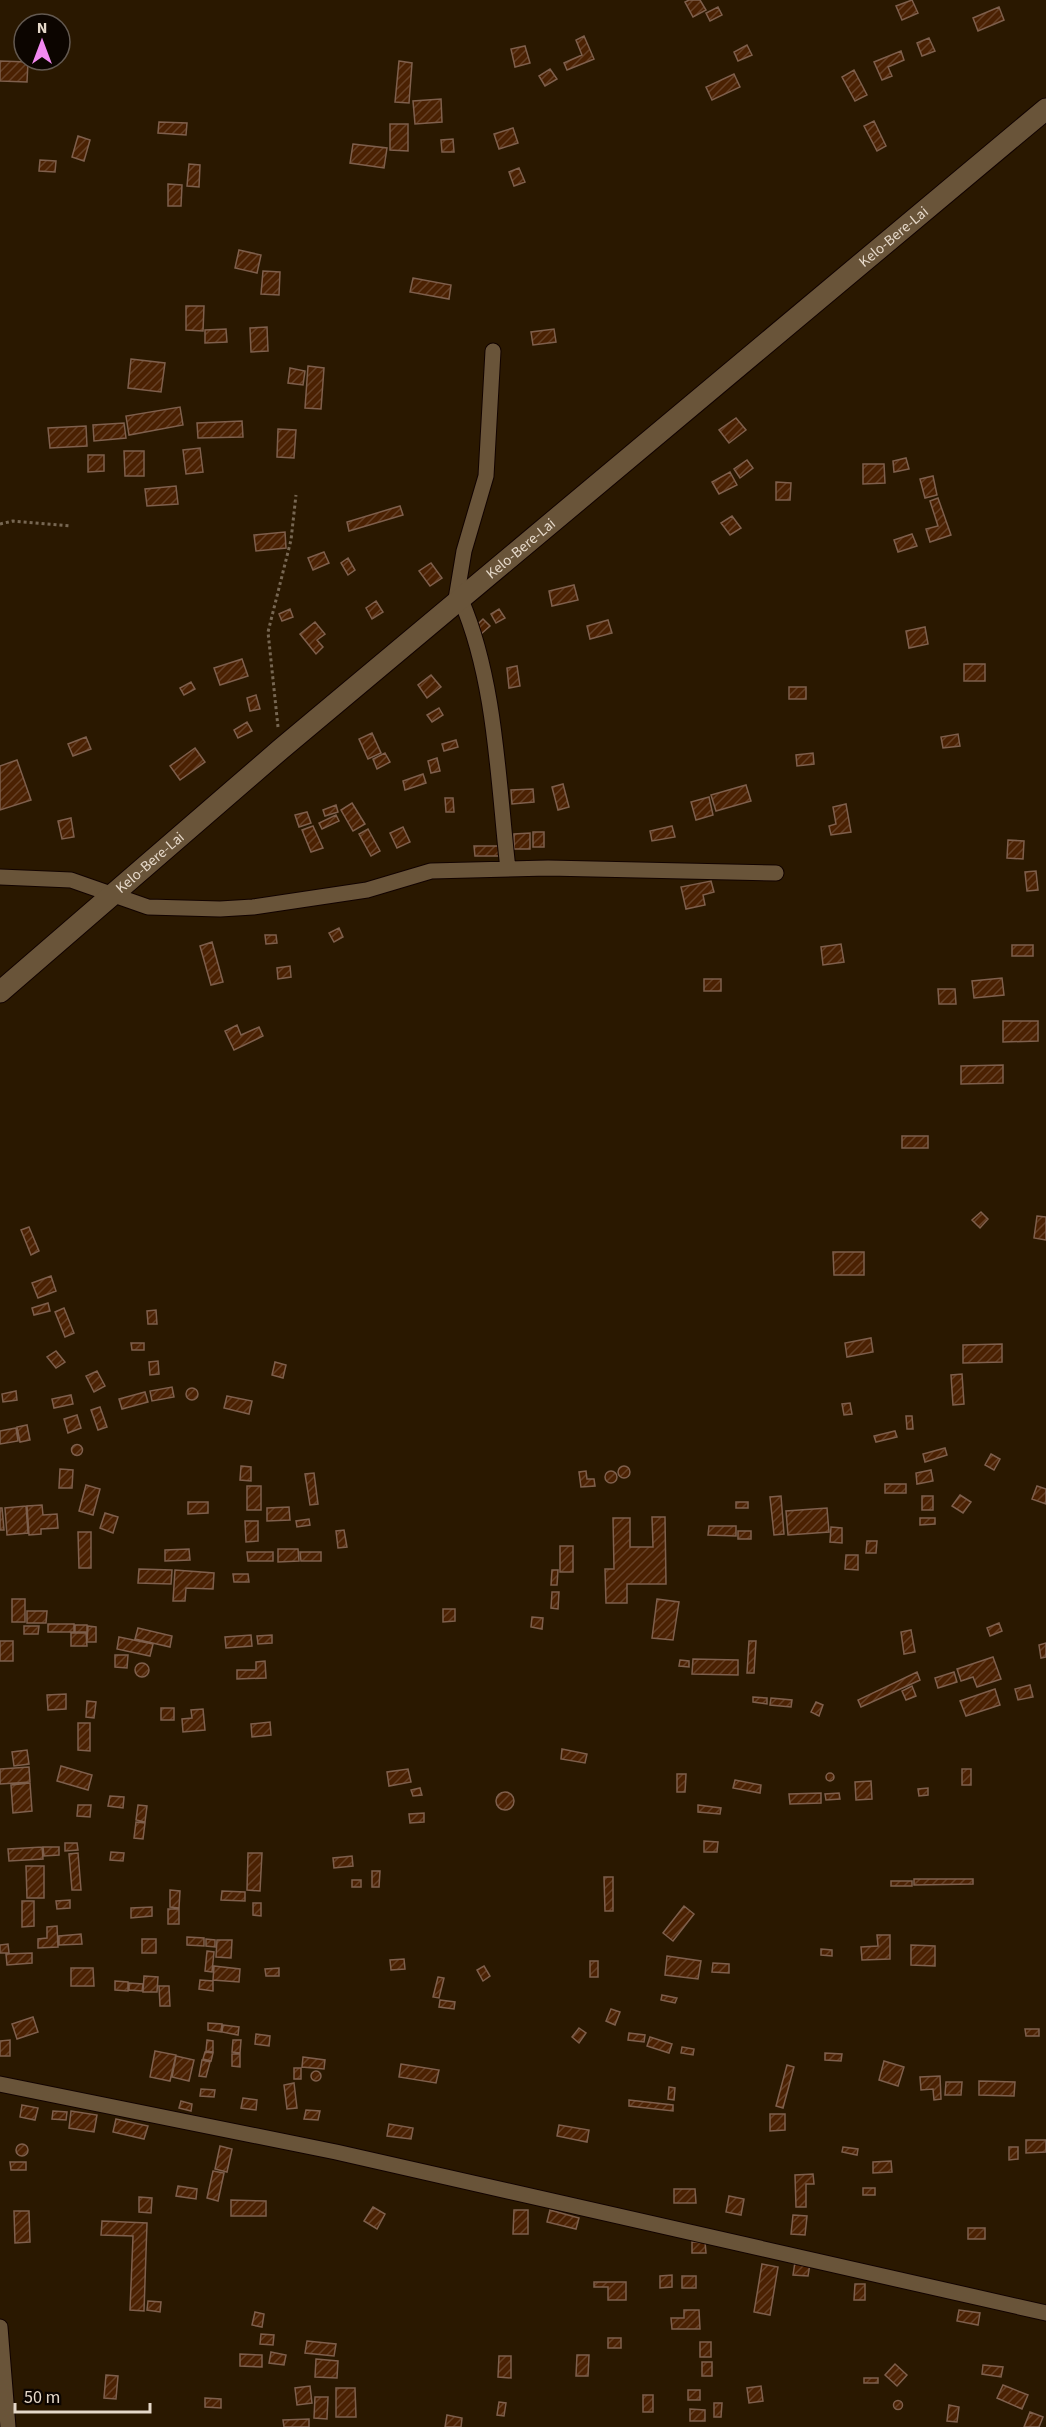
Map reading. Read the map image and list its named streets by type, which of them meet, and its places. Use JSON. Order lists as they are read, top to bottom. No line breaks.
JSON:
{"streets":{"main road":["Kelo-Bere-Lai"]},"scale_bar":"50 m","north":"top"}
